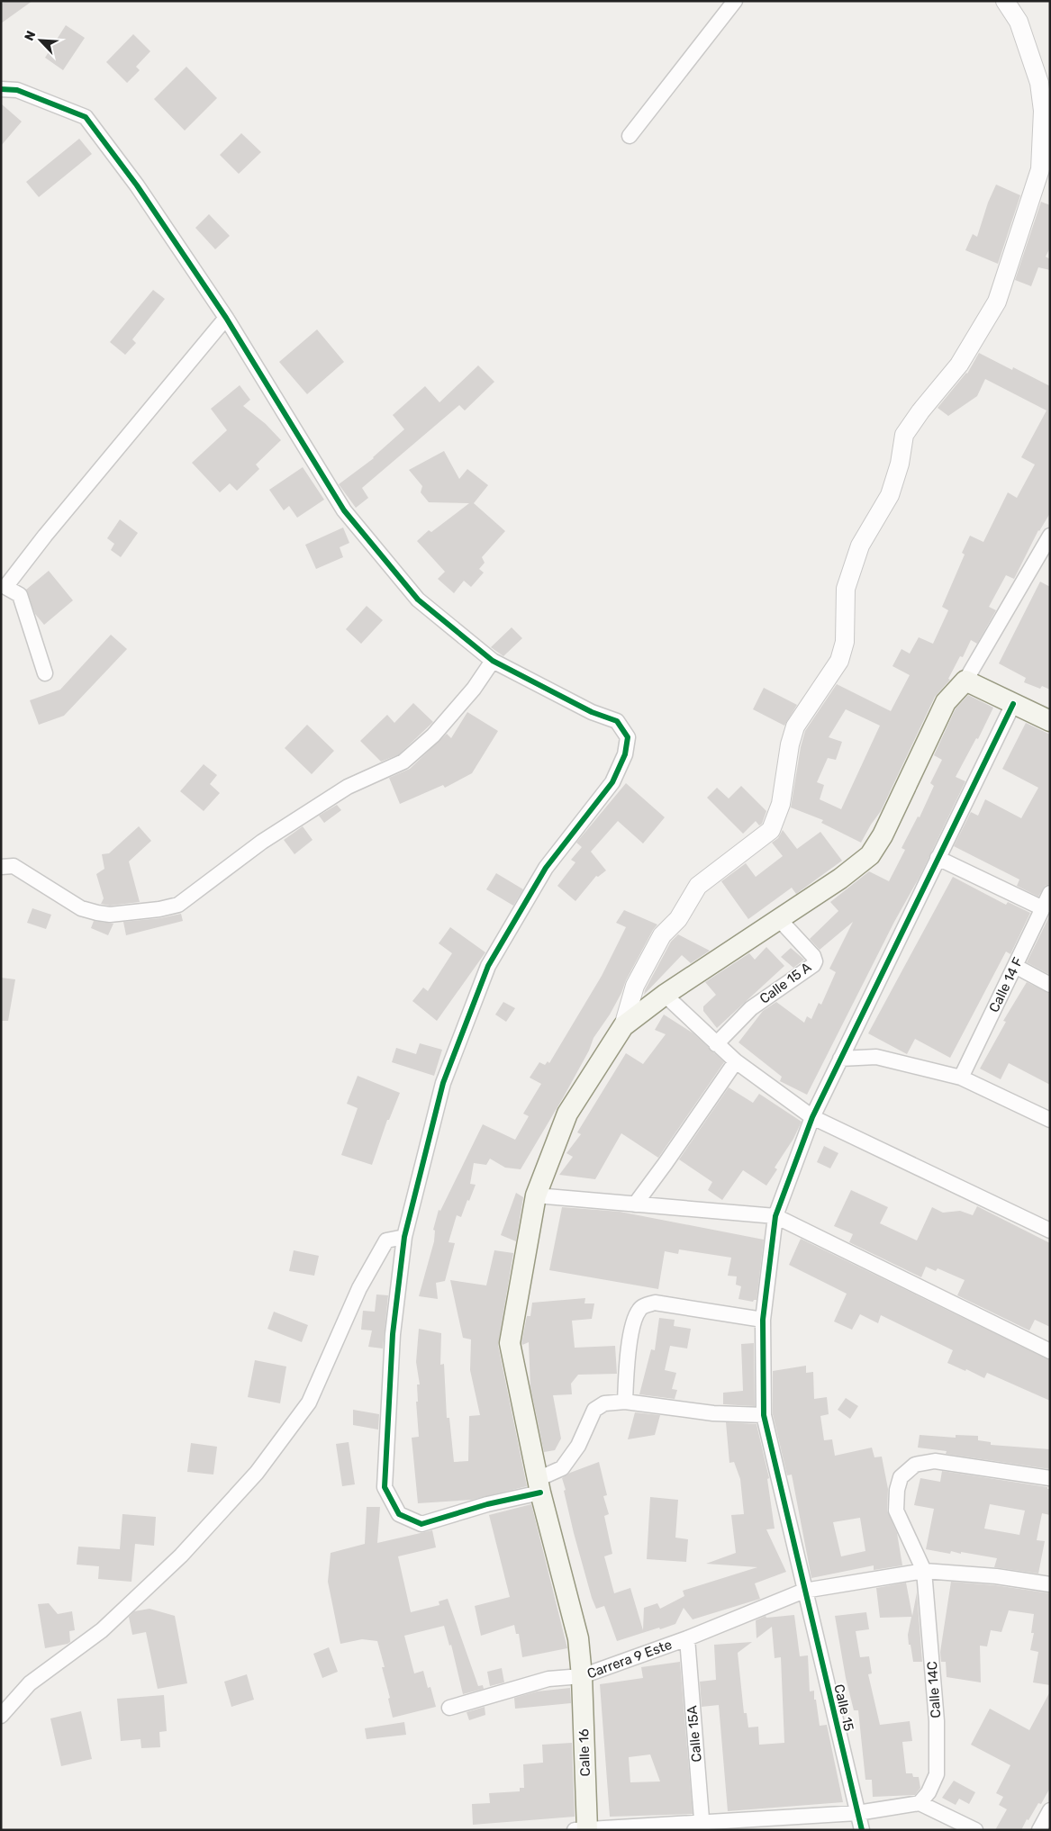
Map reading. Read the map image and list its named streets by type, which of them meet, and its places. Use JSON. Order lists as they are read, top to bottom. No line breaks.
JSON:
{"streets":{"main road":["Calle 16"],"street":["Calle 15 A","Calle 14 F","Carrera 9 Este","Calle 14C","Calle 15","Calle 15A"]},"crossings":[["Carrera 9 Este","Calle 14C"],["Carrera 9 Este","Calle 15"],["Carrera 9 Este","Calle 15A"],["Carrera 9 Este","Calle 16"]],"north":"top left"}
